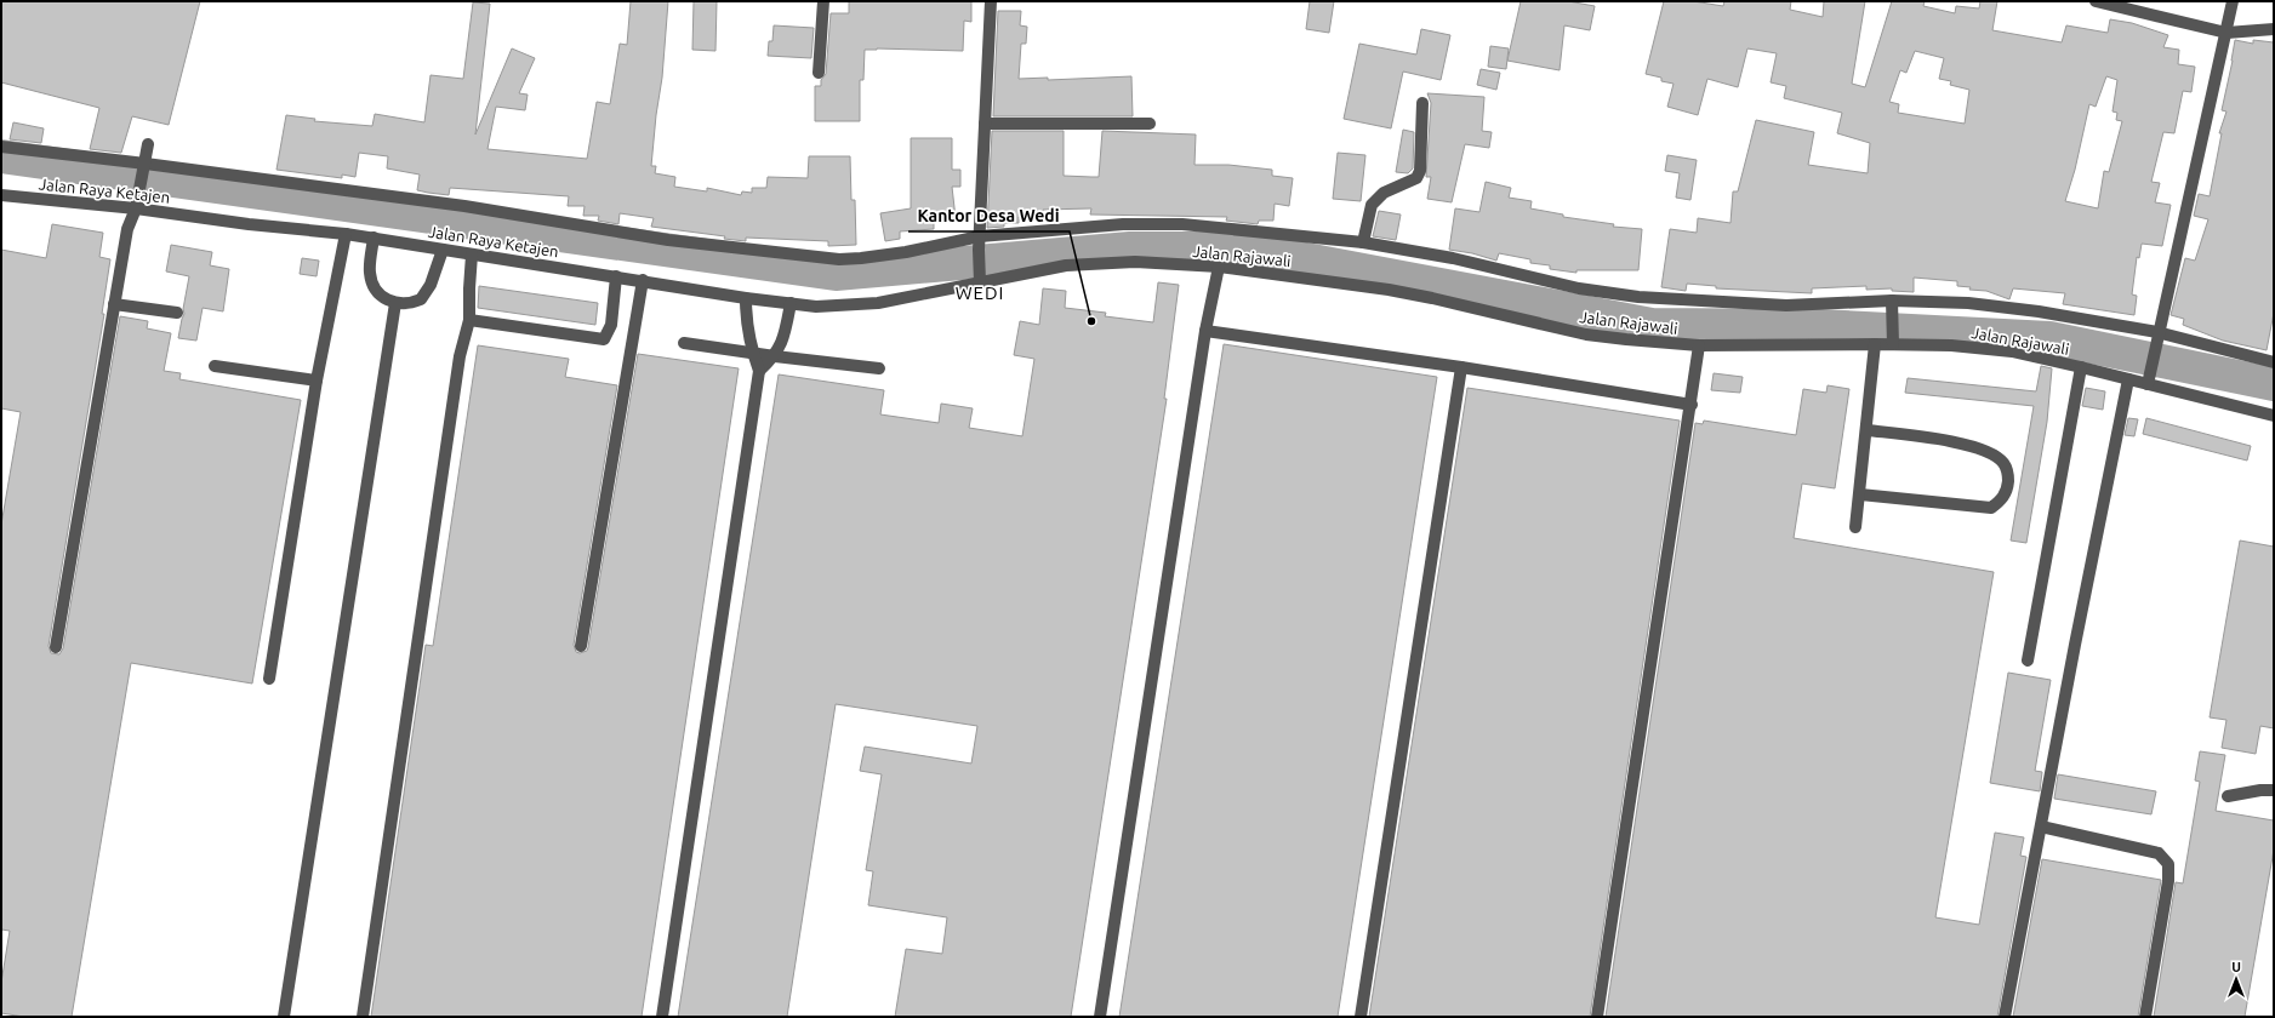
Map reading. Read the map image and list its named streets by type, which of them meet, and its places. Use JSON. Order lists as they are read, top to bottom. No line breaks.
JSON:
{"streets":{"street":["Jalan Raya Ketajen","Jalan Rajawali"]},"crossings":[["Jalan Raya Ketajen","Jalan Rajawali"]],"districts":["WEDI"],"places":["Kantor Desa Wedi"],"north":"top"}
